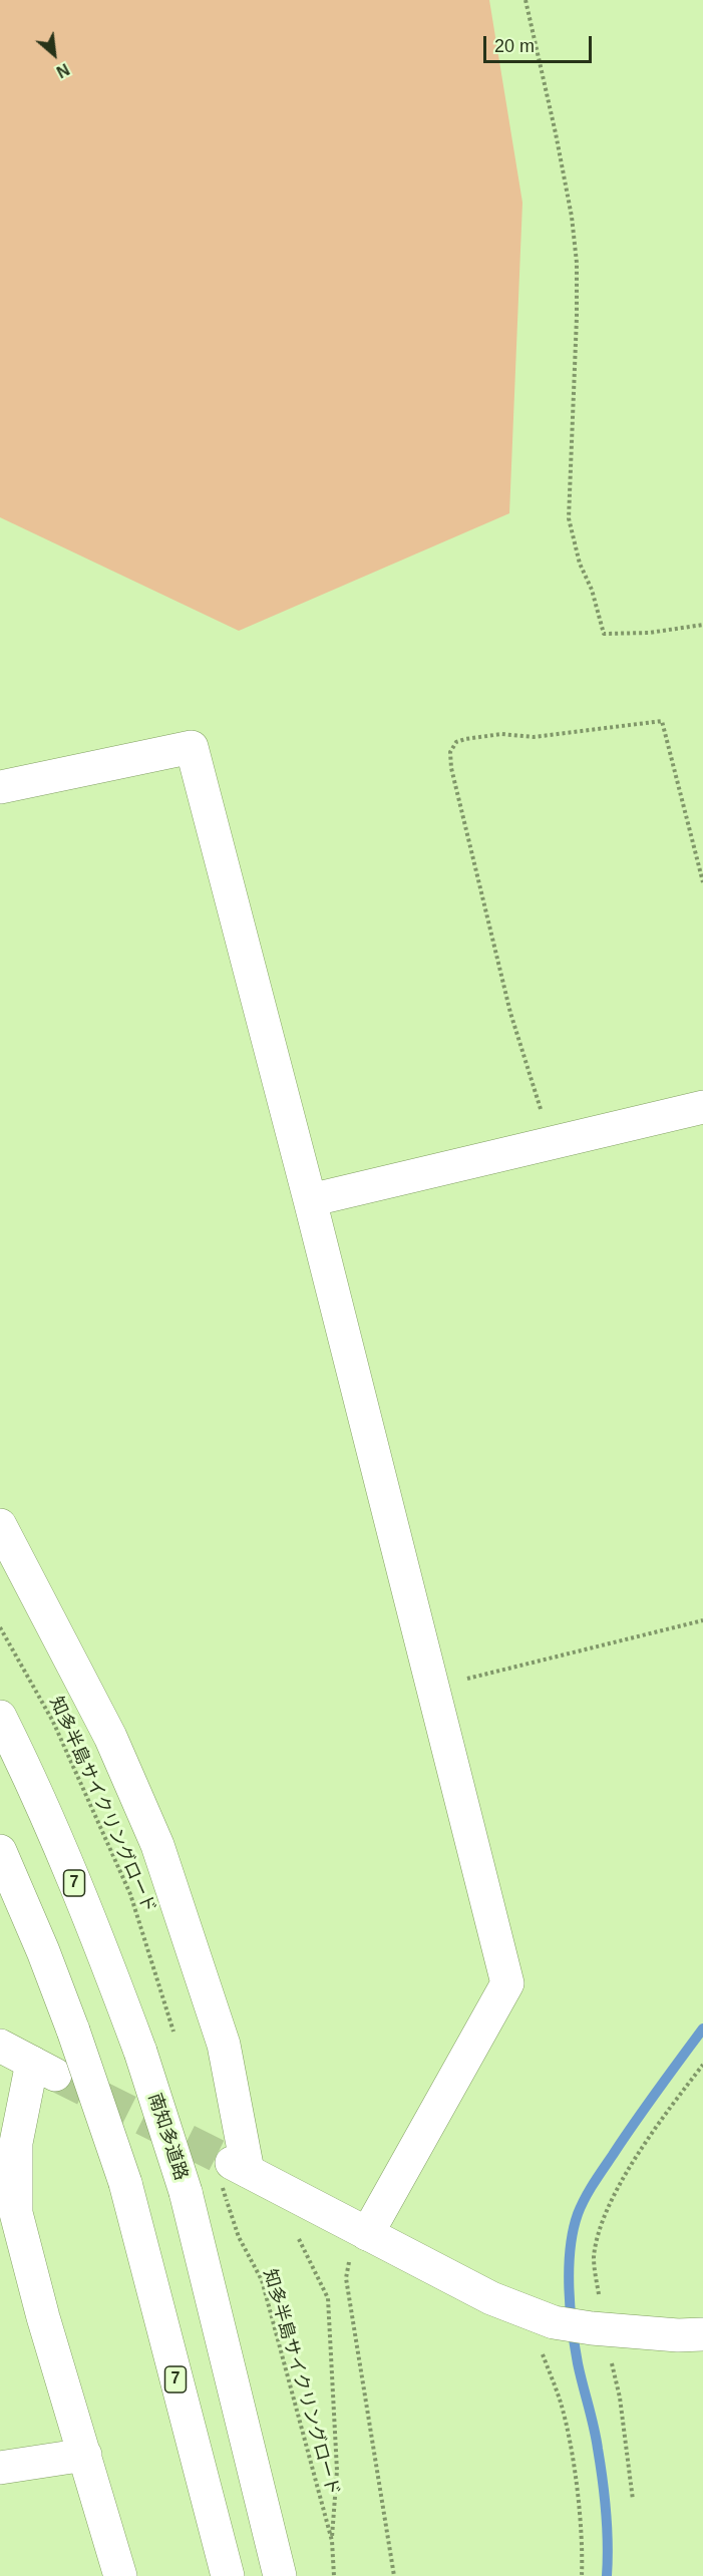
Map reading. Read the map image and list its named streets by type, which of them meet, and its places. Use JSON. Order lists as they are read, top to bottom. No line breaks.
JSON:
{"streets":{"main road":["7","南知多道路"],"path":["知多半島サイクリングロード"]},"scale_bar":"20 m","north":"bottom right"}
